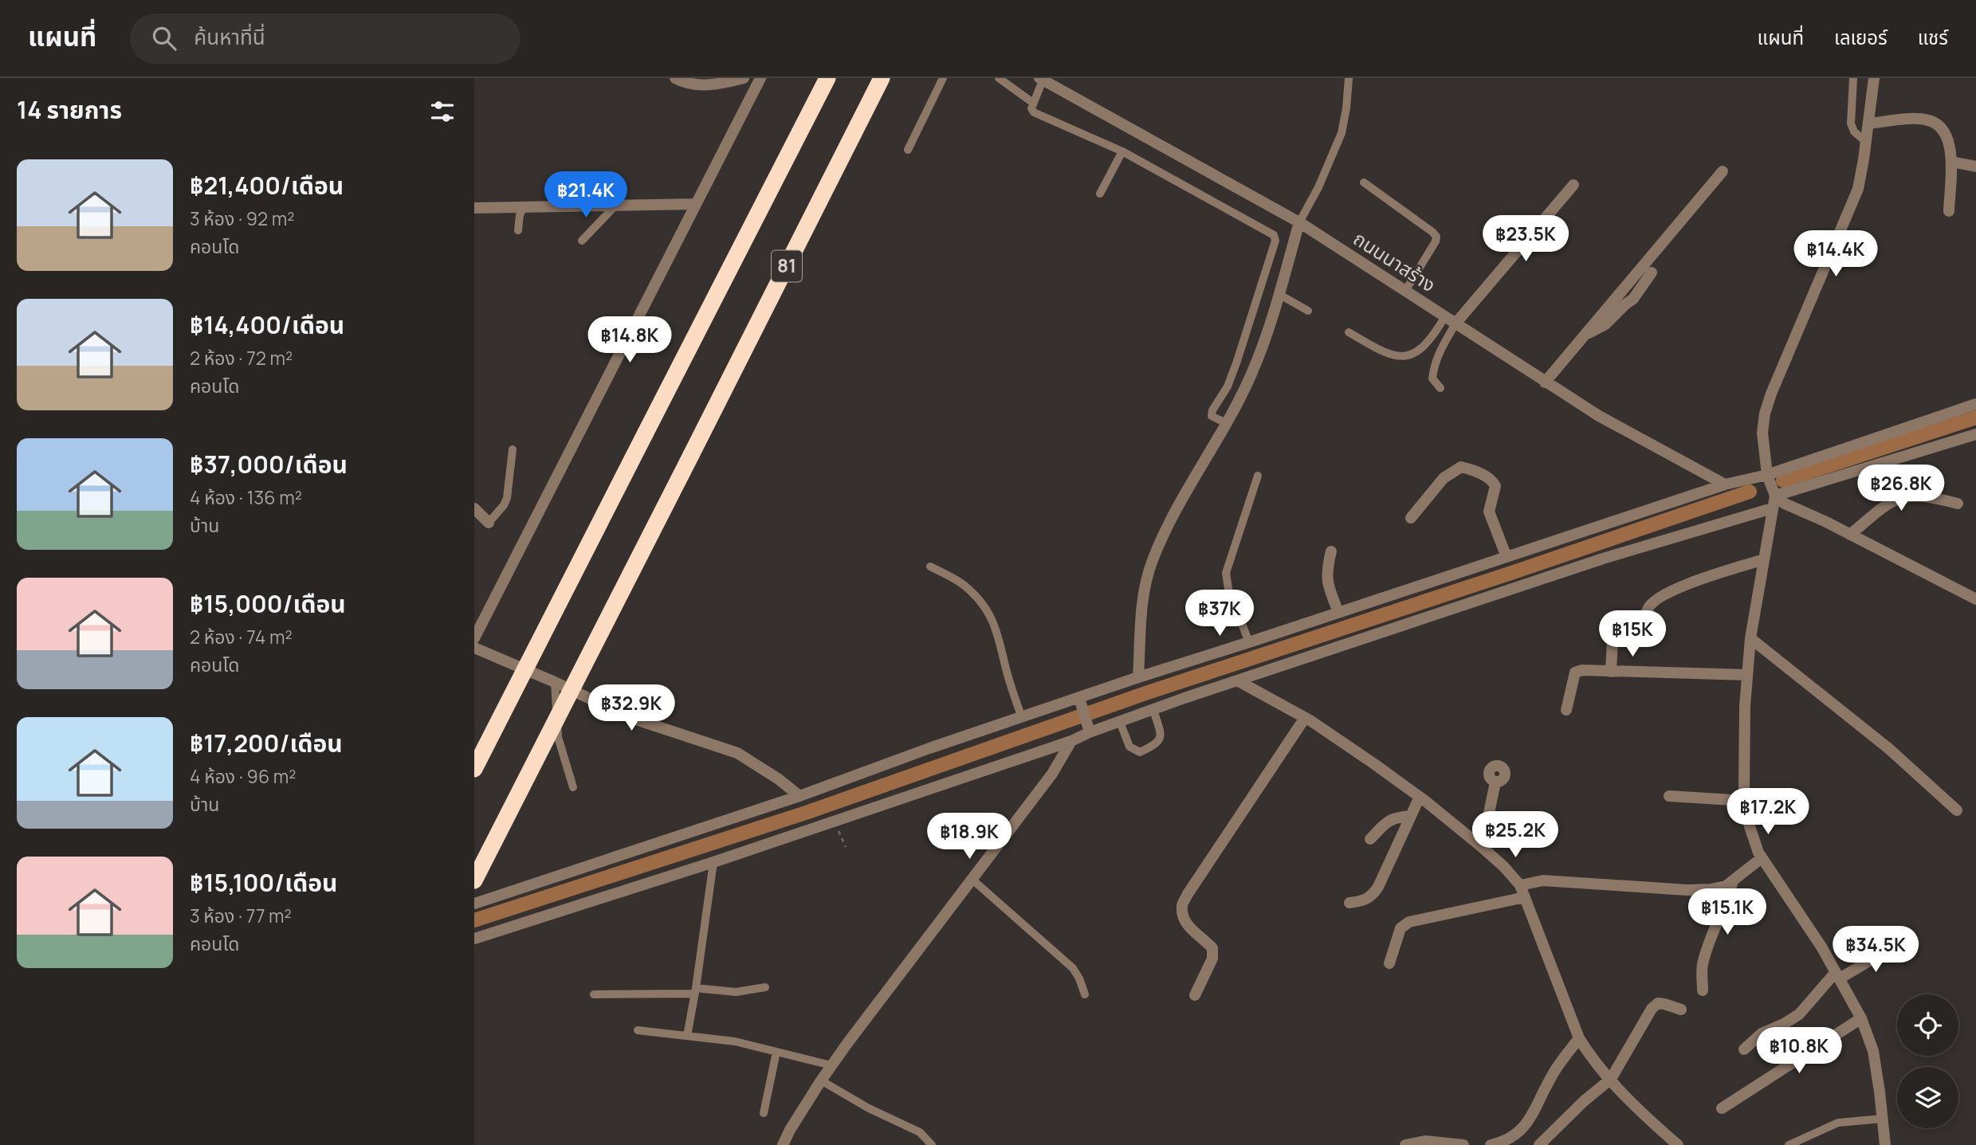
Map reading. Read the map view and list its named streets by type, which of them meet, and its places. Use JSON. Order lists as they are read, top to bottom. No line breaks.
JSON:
{"streets":{"highway":["81"],"street":["ถนนนาสร้าง"]},"page":{"header":"แผนที่","search":"ค้นหาที่นี่","nav":["แผนที่","เลเยอร์","แชร์"],"heading":"14 รายการ","list":[{"name":"฿21,400/เดือน","note":"3 ห้อง · 92 m² · คอนโด"},{"name":"฿14,400/เดือน","note":"2 ห้อง · 72 m² · คอนโด"},{"name":"฿37,000/เดือน","note":"4 ห้อง · 136 m² · บ้าน"},{"name":"฿15,000/เดือน","note":"2 ห้อง · 74 m² · คอนโด"},{"name":"฿17,200/เดือน","note":"4 ห้อง · 96 m² · บ้าน"},{"name":"฿15,100/เดือน","note":"3 ห้อง · 77 m² · คอนโด"}],"price":["฿21.4K","฿23.5K","฿14.4K","฿14.8K","฿26.8K","฿37K","฿15K","฿32.9K","฿17.2K","฿25.2K","฿18.9K","฿15.1K","฿34.5K","฿10.8K"]}}
